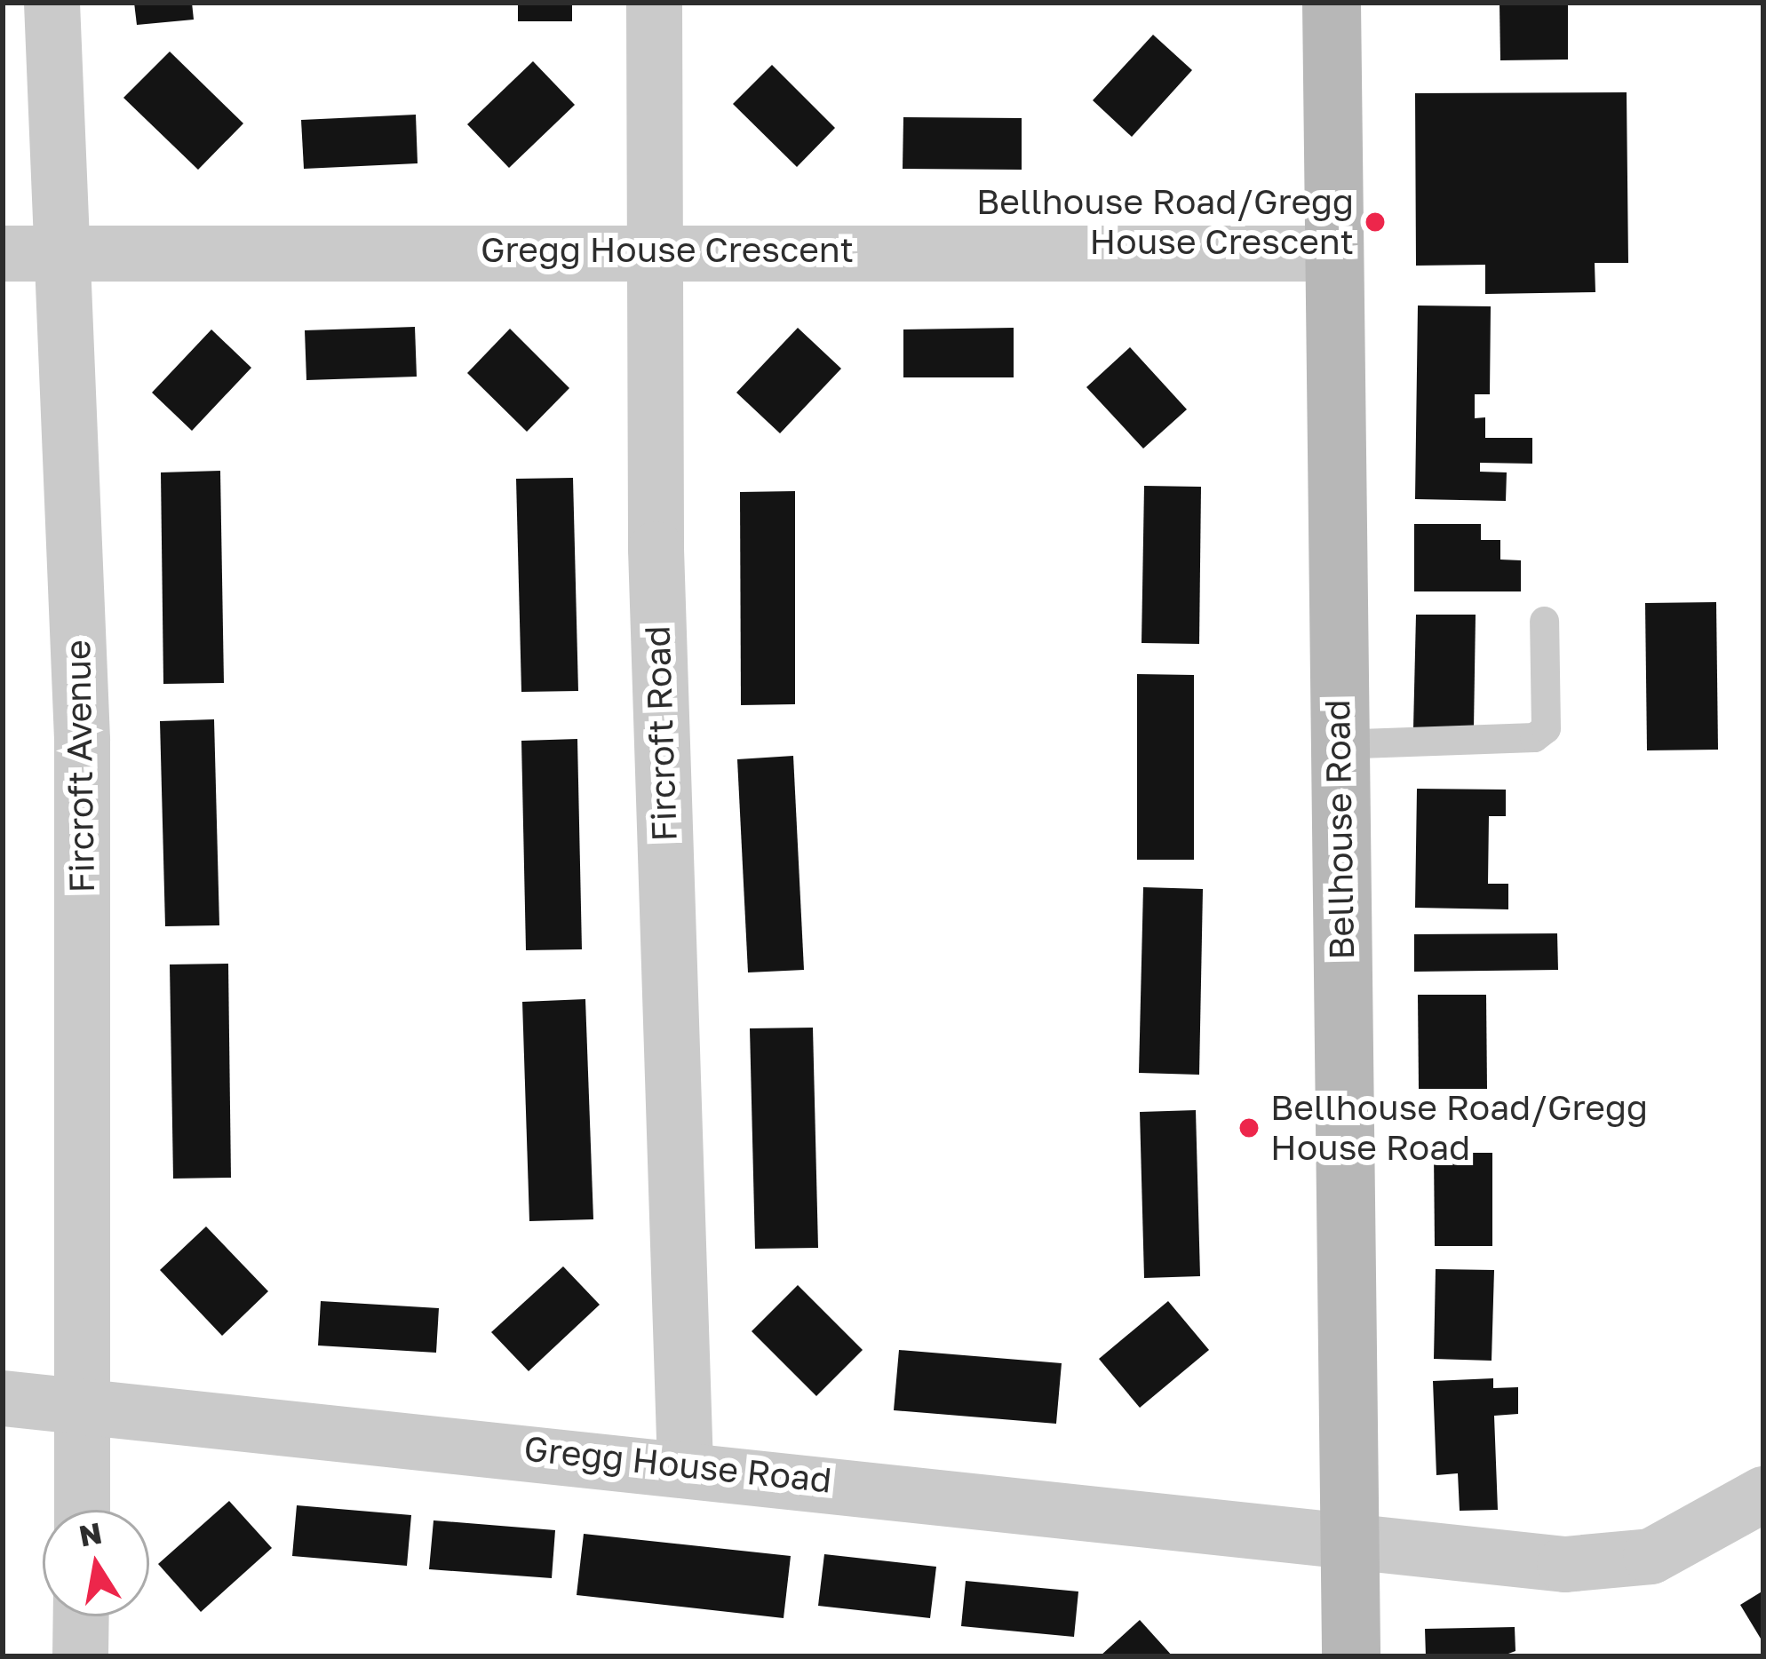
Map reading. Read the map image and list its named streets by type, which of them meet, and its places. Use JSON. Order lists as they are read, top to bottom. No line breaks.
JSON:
{"streets":{"main road":["Bellhouse Road"],"street":["Gregg House Crescent","Fircroft Road","Fircroft Avenue","Gregg House Road"]},"crossings":[["Gregg House Crescent","Fircroft Road"],["Gregg House Crescent","Fircroft Avenue"],["Gregg House Crescent","Bellhouse Road"],["Fircroft Road","Gregg House Road"],["Fircroft Avenue","Gregg House Road"],["Bellhouse Road","Gregg House Road"]],"places":["Bellhouse Road/Gregg House Crescent","Bellhouse Road/Gregg House Road"],"north":"top"}
